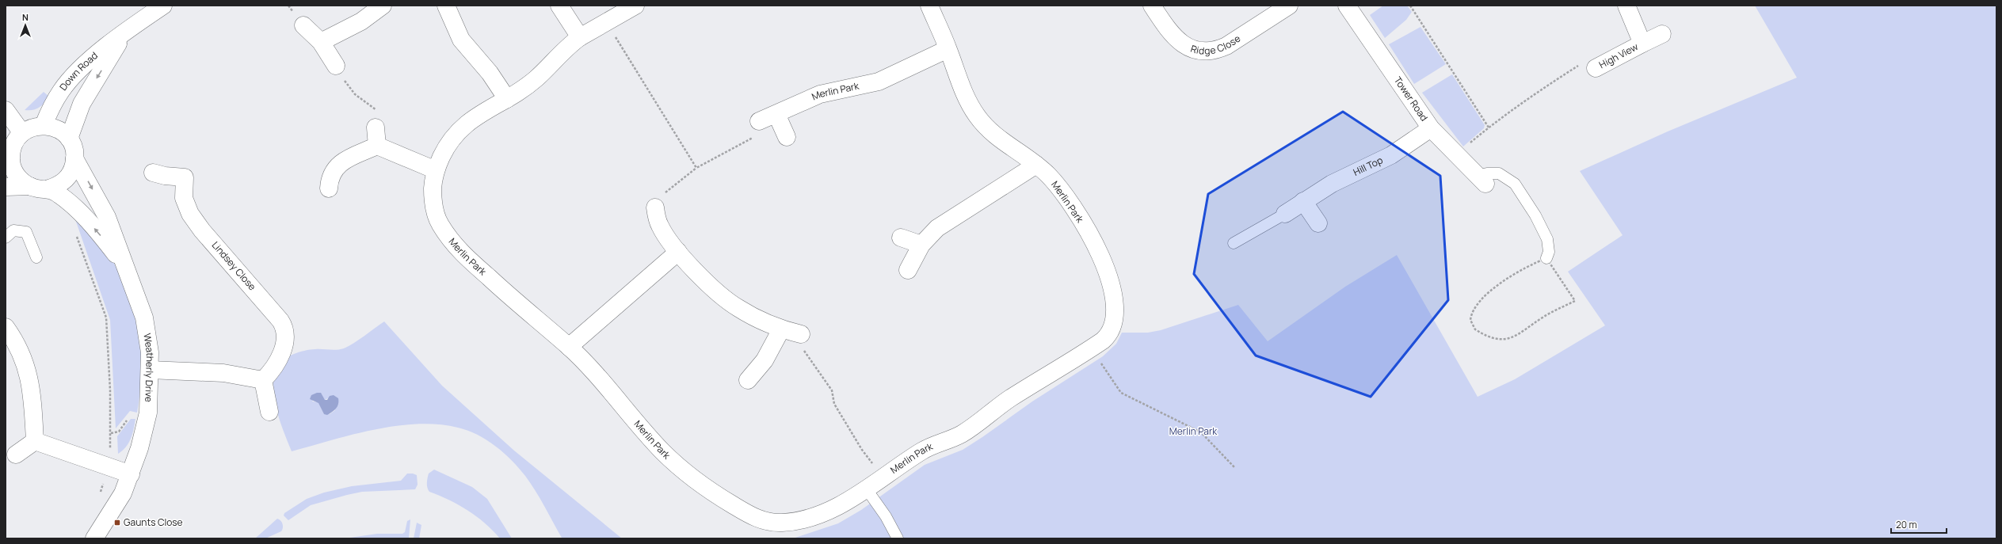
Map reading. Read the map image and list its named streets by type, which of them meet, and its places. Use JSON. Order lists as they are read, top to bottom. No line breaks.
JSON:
{"streets":{"street":["Ridge Close","High View","Down Road","Merlin Park","Tower Road","Hill Top","Lindsey Close","Weatherly Drive"]},"crossings":[["Down Road","Weatherly Drive"],["Tower Road","Hill Top"]],"parks":["Merlin Park"],"places":{"transit":["Gaunts Close"]},"scale_bar":"20 m","north":"top"}
